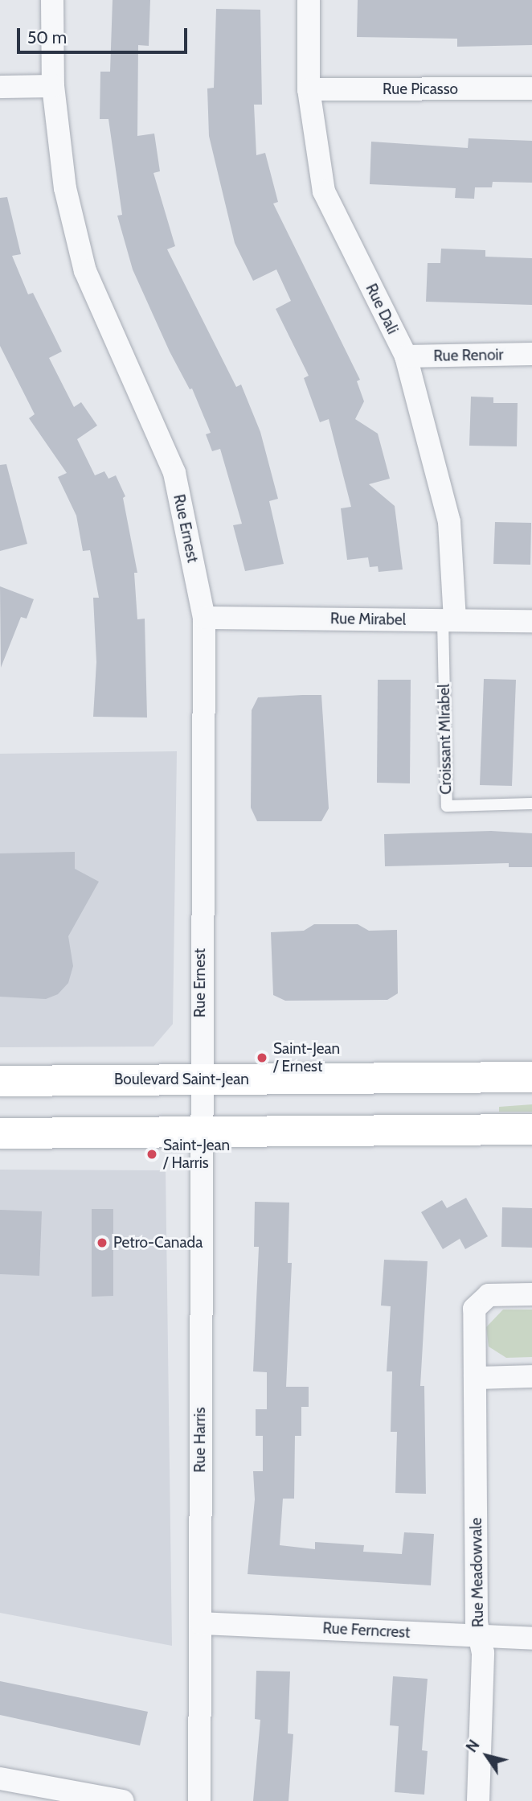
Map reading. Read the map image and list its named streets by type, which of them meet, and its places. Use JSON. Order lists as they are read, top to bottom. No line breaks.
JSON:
{"streets":{"main road":["Boulevard Saint-Jean"],"street":["Rue Picasso","Rue Dali","Rue Renoir","Rue Ernest","Rue Mirabel","Rue Harris","Rue Meadowvale","Rue Ferncrest"],"lane":["Croissant MIrabel"]},"crossings":[["Rue Picasso","Rue Dali"],["Rue Dali","Rue Renoir"],["Rue Dali","Rue Mirabel"],["Rue Dali","Croissant MIrabel"],["Rue Ernest","Rue Mirabel"],["Rue Ernest","Boulevard Saint-Jean"],["Rue Ernest","Rue Harris"],["Rue Mirabel","Croissant MIrabel"],["Boulevard Saint-Jean","Rue Harris"],["Rue Harris","Rue Ferncrest"],["Rue Meadowvale","Rue Ferncrest"]],"places":["Saint-Jean / Ernest","Saint-Jean / Harris","Petro-Canada"],"scale_bar":"50 m","north":"top left"}
